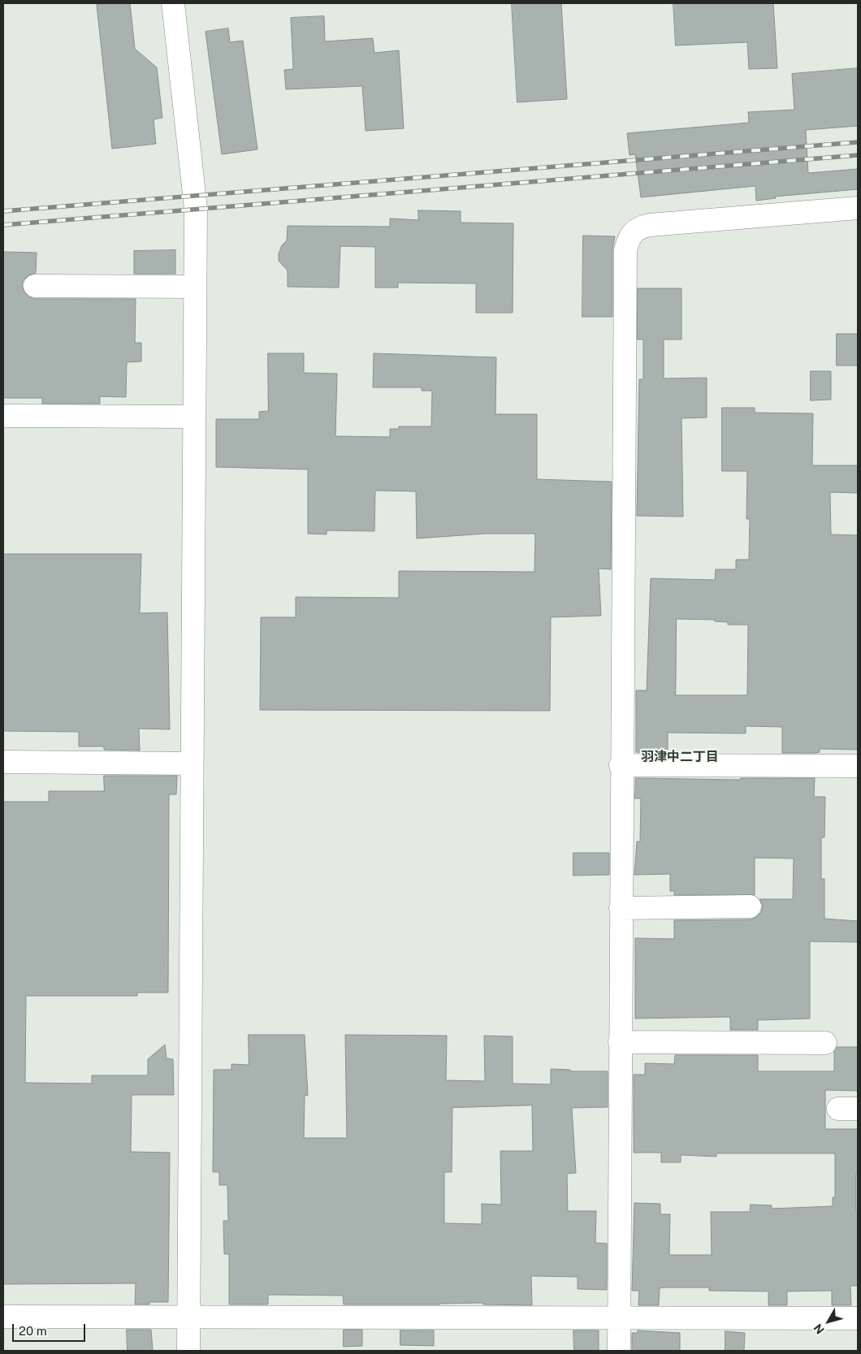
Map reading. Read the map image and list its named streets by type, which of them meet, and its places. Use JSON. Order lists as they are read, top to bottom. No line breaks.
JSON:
{"districts":["羽津中二丁目"],"scale_bar":"20 m","north":"bottom left"}
